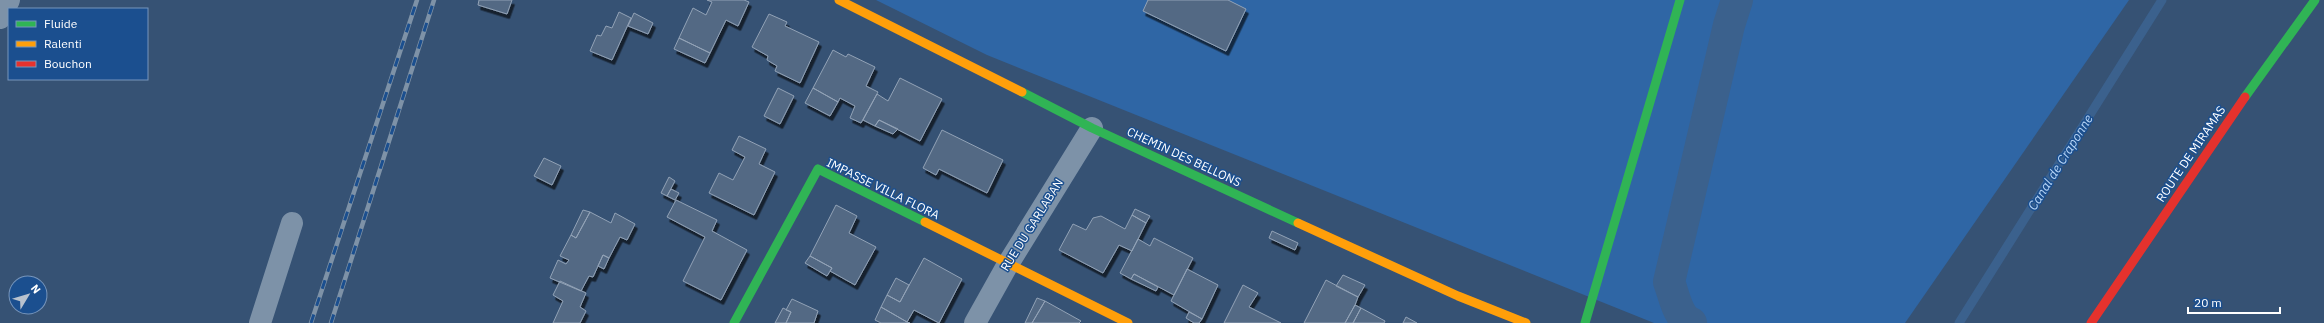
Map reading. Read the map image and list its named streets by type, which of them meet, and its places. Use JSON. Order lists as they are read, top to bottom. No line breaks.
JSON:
{"streets":{"main road":["ROUTE DE MIRAMAS","CHEMIN DES BELLONS","IMPASSE VILLA FLORA"],"street":["RUE DU GARLABAN"]},"crossings":[["CHEMIN DES BELLONS","RUE DU GARLABAN"],["IMPASSE VILLA FLORA","RUE DU GARLABAN"]],"water":["Canal de Craponne"],"legend":["Fluide","Ralenti","Bouchon"],"scale_bar":"20 m","north":"top right"}
